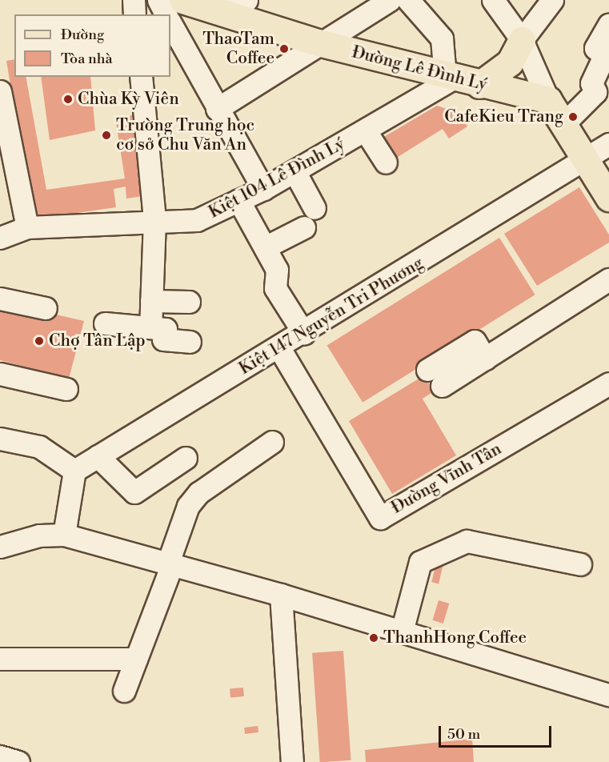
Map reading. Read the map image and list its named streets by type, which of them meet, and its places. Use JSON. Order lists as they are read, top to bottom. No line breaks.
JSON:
{"streets":{"main road":["Đường Lê Đình Lý"],"street":["Kiệt 104 Lê Đình Lý","Kiệt 147 Nguyễn Tri Phương","Đường Vĩnh Tân"]},"crossings":[["Đường Lê Đình Lý","Kiệt 104 Lê Đình Lý"],["Kiệt 147 Nguyễn Tri Phương","Đường Vĩnh Tân"]],"places":["ThaoTam Coffee","Chùa Kỳ Viên","CafeKieu Trang","Trường Trung học cơ sở Chu Văn An","Chợ Tân Lập","ThanhHong Coffee"],"legend":["Đường","Tòa nhà"],"scale_bar":"50 m"}
